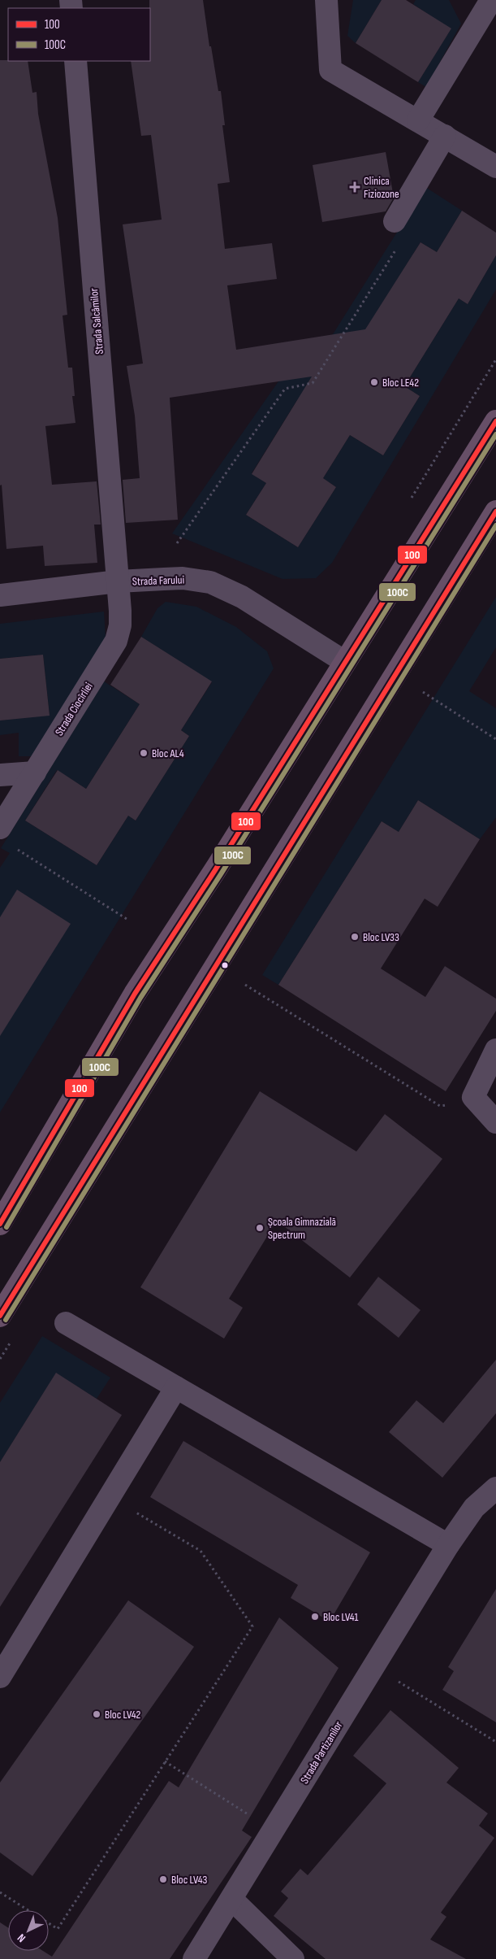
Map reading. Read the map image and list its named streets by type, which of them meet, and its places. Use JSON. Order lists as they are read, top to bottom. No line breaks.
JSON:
{"streets":{"street":["Strada Salcâmilor","Strada Farului","Strada Ciocîrliei","Strada Partizanilor"]},"crossings":[["Strada Salcâmilor","Strada Farului"],["Strada Salcâmilor","Strada Ciocîrliei"],["Strada Farului","Strada Ciocîrliei"]],"places":{"health":["Clinica Fiziozone"],"other":["Bloc LE42","Bloc AL4","Bloc LV33","Școala Gimnazială Spectrum","Bloc LV41","Bloc LV42","Bloc LV43"]},"lines":["transit line 100","transit line 100C"],"legend":["100","100C"],"north":"bottom left"}
